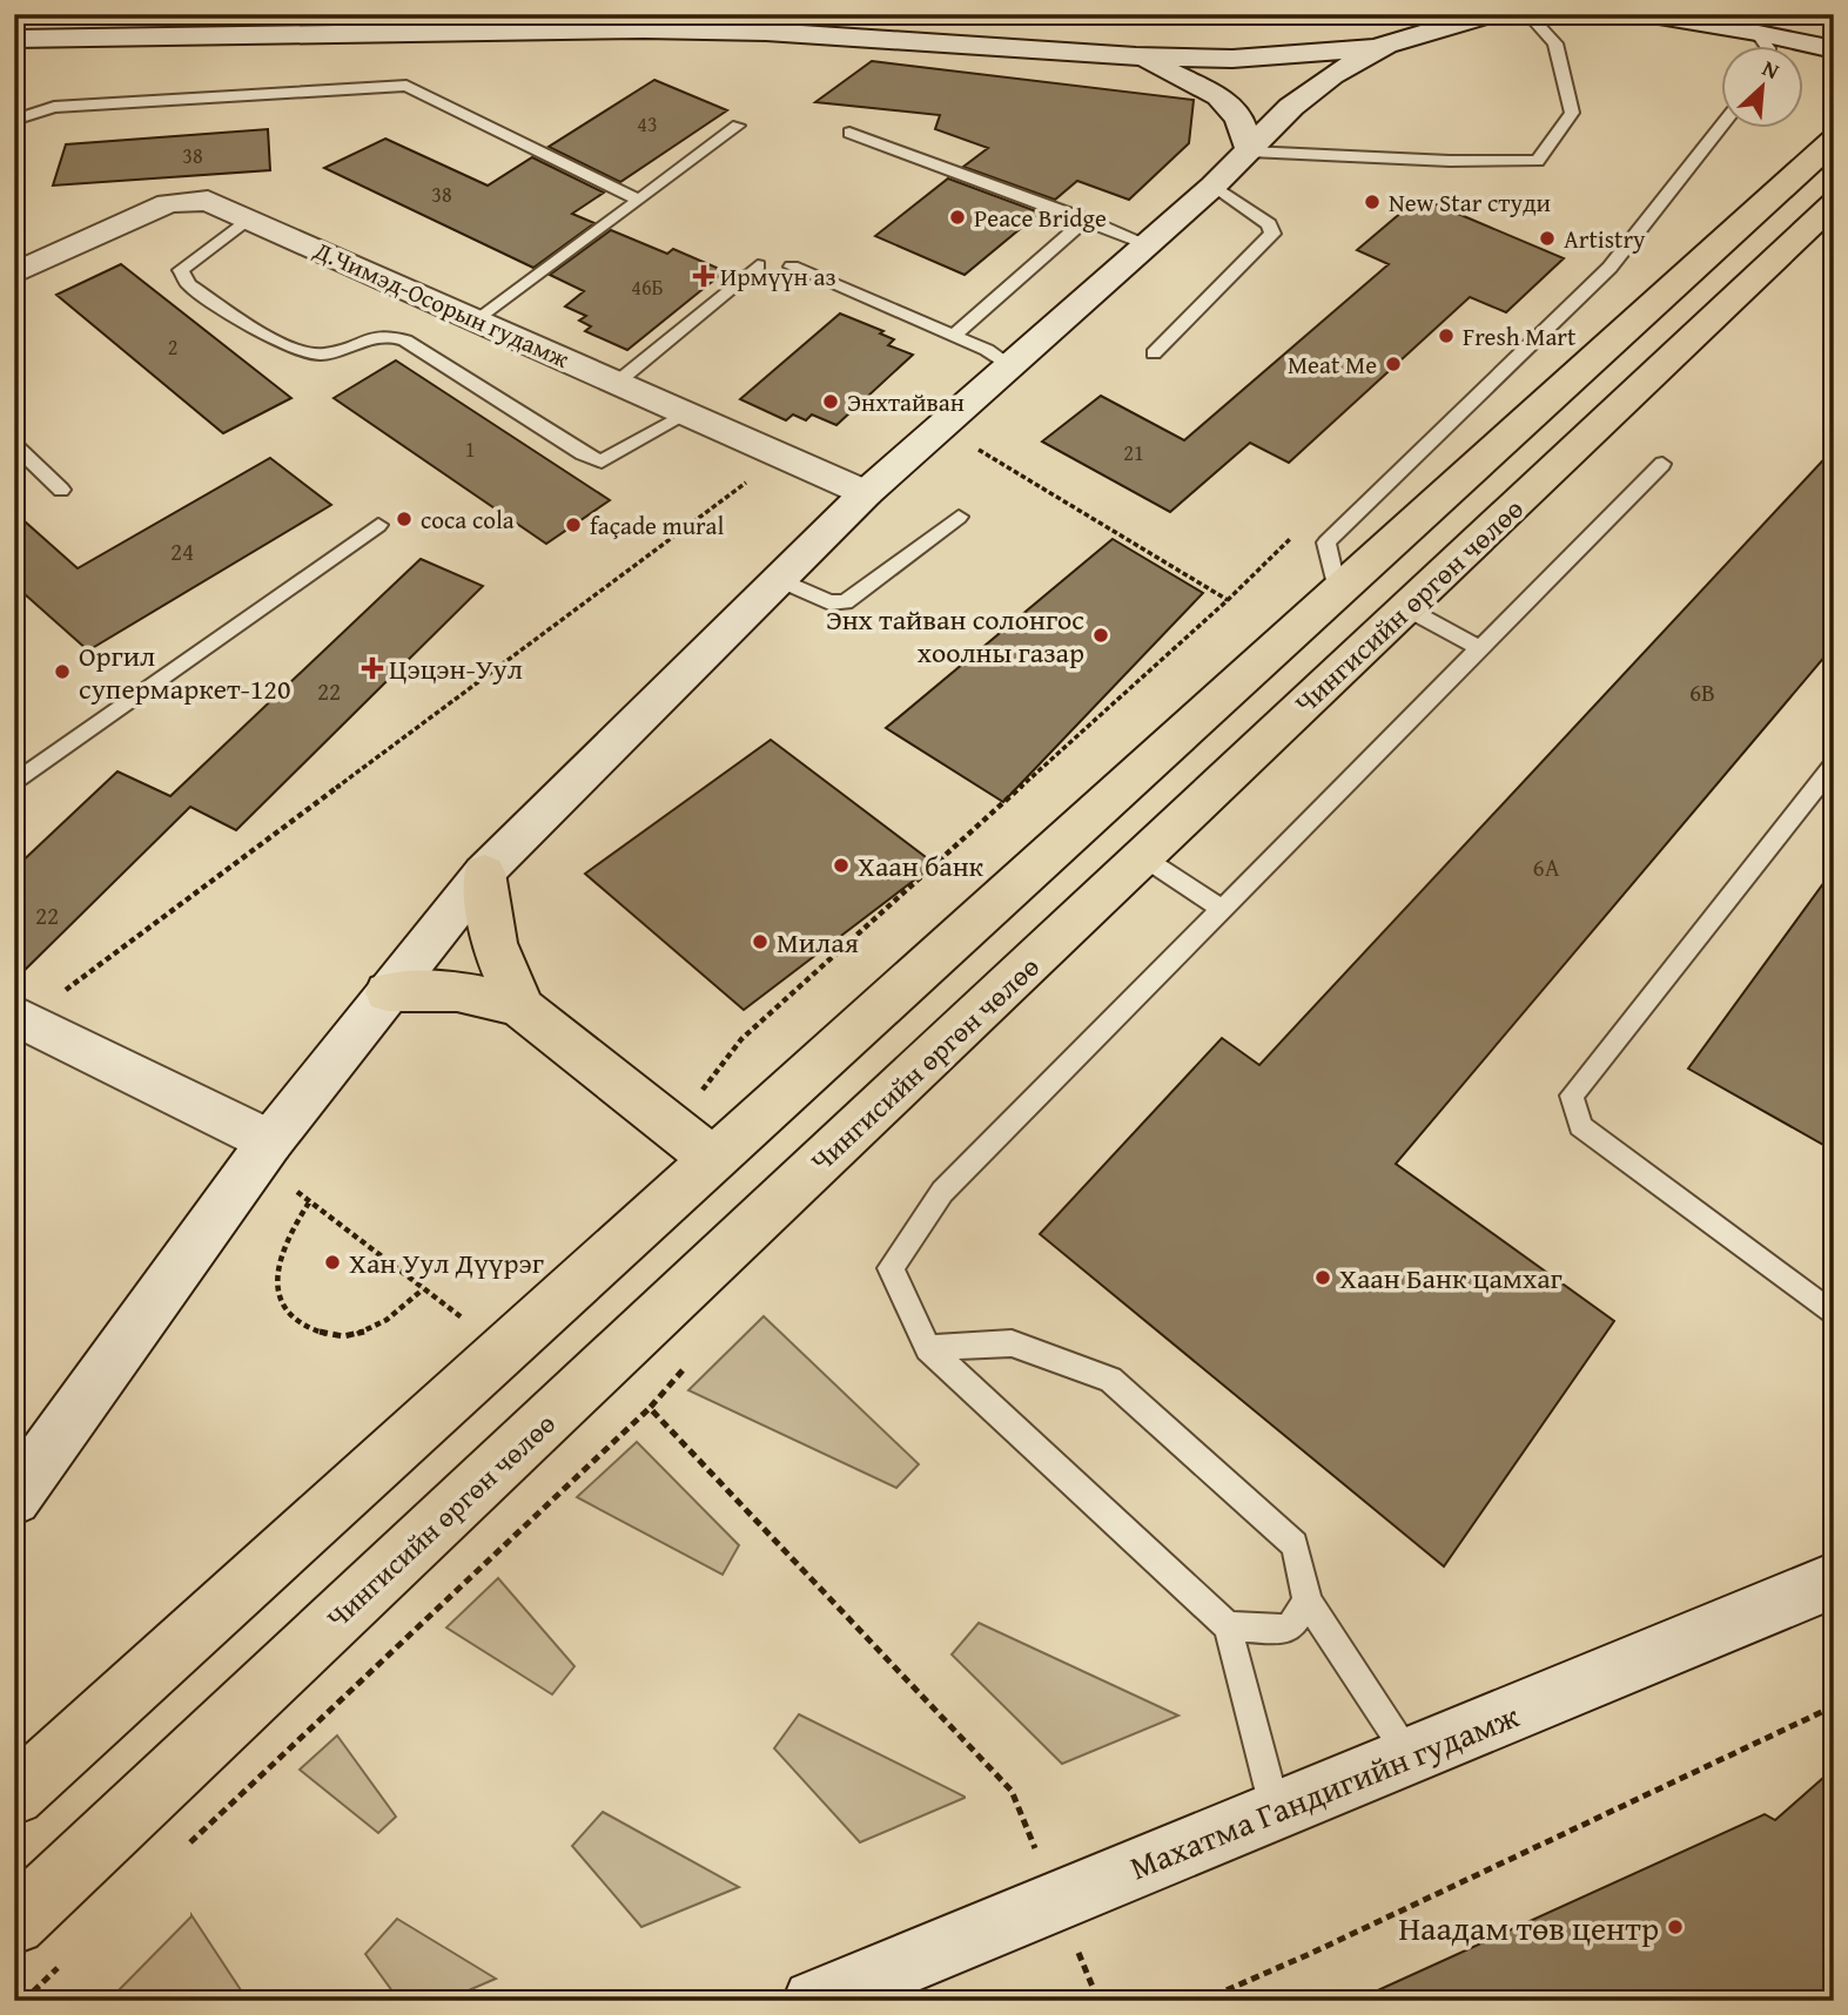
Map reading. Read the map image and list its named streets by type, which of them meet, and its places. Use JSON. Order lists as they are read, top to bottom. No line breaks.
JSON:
{"streets":{"highway":["Чингисийн өргөн чөлөө"],"main road":["Д.Чимэд-Осорын гудамж","Махатма Гандигийн гудамж"]},"places":{"other":["New Star студи","Peace Bridge","Artistry","Fresh Mart","Meat Me","Энхтайван","coca cola","façade mural","Энх тайван солонгос хоолны газар","Оргил супермаркет-120","Хаан банк","Милая","Хан Уул Дүүрэг","Хаан Банк цамхаг","Наадам төв центр"],"health":["Ирмүүн аз","Цэцэн-Уул"]},"house_numbers":["43","38","38","46Б","2","1","21","24","22","6B","6A","22"],"north":"top right"}
